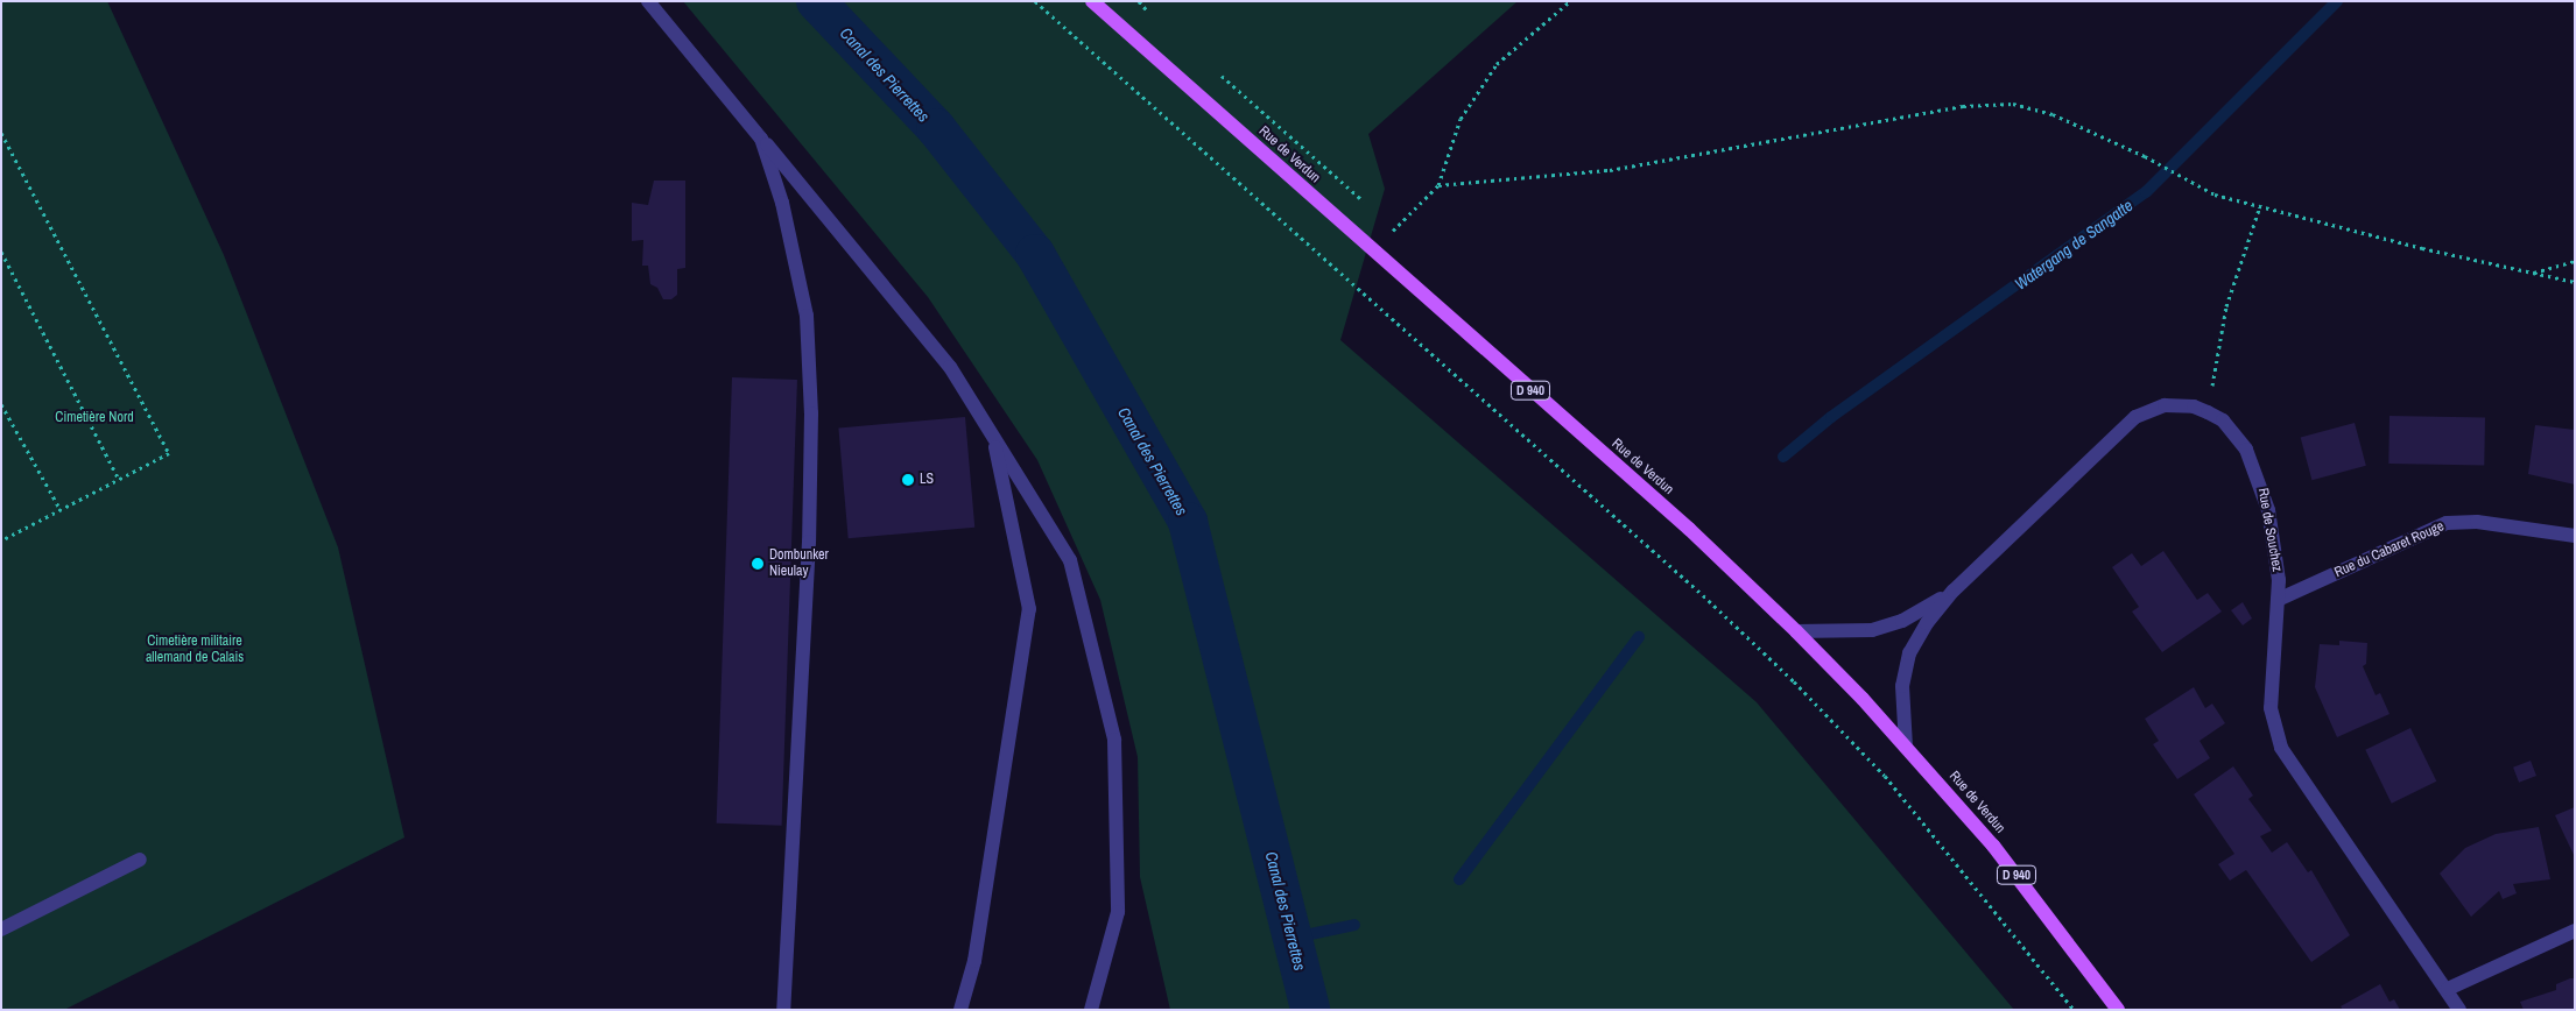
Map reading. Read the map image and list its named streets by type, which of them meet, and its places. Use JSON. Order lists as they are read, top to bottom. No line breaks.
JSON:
{"streets":{"main road":["Rue de Verdun","D 940"],"street":["Rue de Souchez","Rue du Cabaret Rouge"]},"crossings":[["Rue de Verdun","Rue de Souchez"],["Rue de Souchez","Rue du Cabaret Rouge"]],"water":["Canal des Pierrettes","Watergang de Sangatte"],"parks":["Cimetière Nord","Cimetière militaire allemand de Calais"],"places":["LS","Dombunker Nieulay"]}
